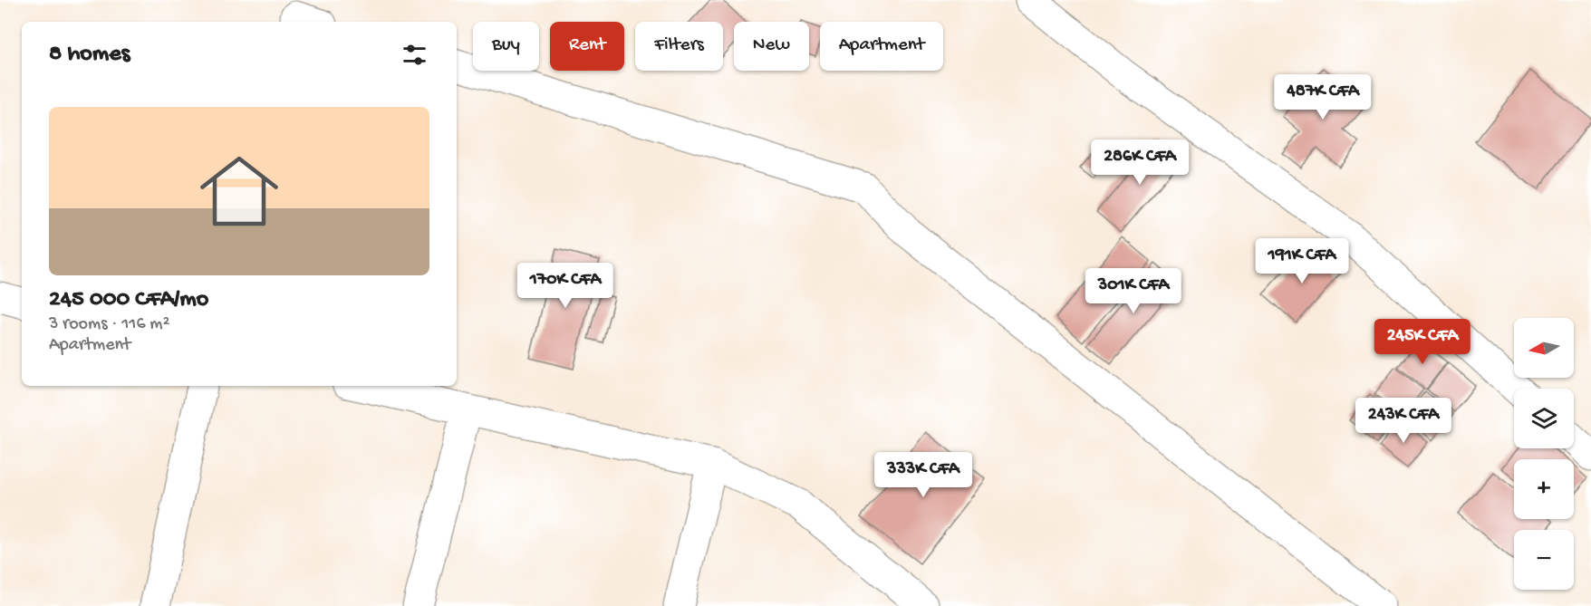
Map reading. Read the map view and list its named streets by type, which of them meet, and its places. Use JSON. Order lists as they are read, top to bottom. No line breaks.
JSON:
{"north":"left","page":{"chip":["Buy","Rent","Filters","New","Apartment"],"heading":"8 homes","price":["487K CFA","286K CFA","191K CFA","170K CFA","301K CFA","245K CFA","243K CFA","333K CFA"],"list":[{"name":"245 000 CFA/mo","note":"3 rooms · 116 m² · Apartment"}],"map_buttons":["+","−"]}}
